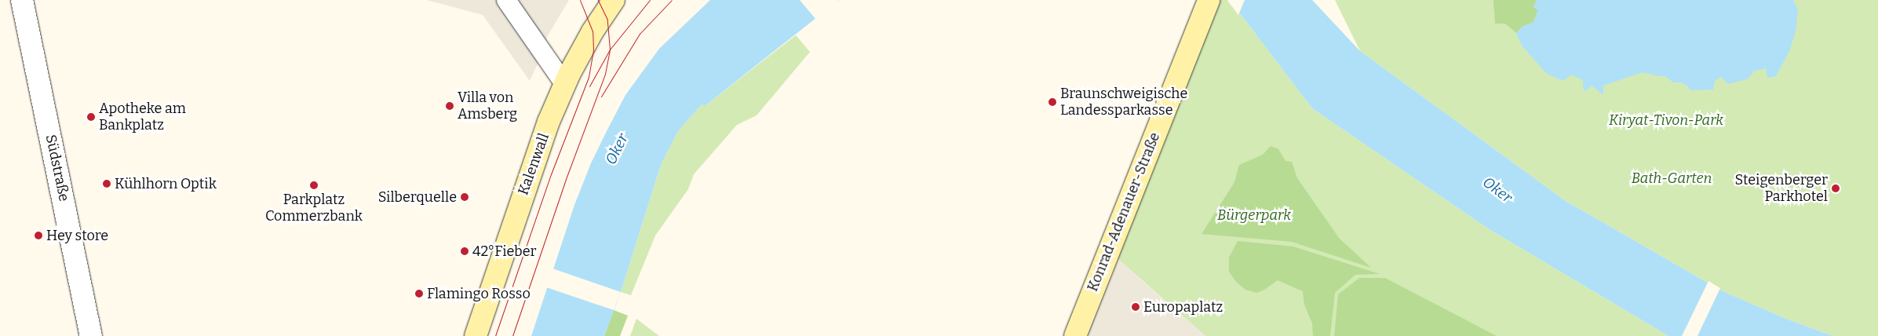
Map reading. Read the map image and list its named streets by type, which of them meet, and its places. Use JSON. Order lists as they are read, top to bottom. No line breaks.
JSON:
{"streets":{"main road":["Kalenwall","Konrad-Adenauer-Straße"],"street":["Südstraße"]},"water":["Oker"],"parks":["Kiryat-Tivon-Park","Bath-Garten","Bürgerpark"],"places":["Braunschweigische Landessparkasse","Villa von Amsberg","Apotheke am Bankplatz","Kühlhorn Optik","Parkplatz Commerzbank","Steigenberger Parkhotel","Silberquelle","Hey store","42°Fieber","Flamingo Rosso","Europaplatz"]}
